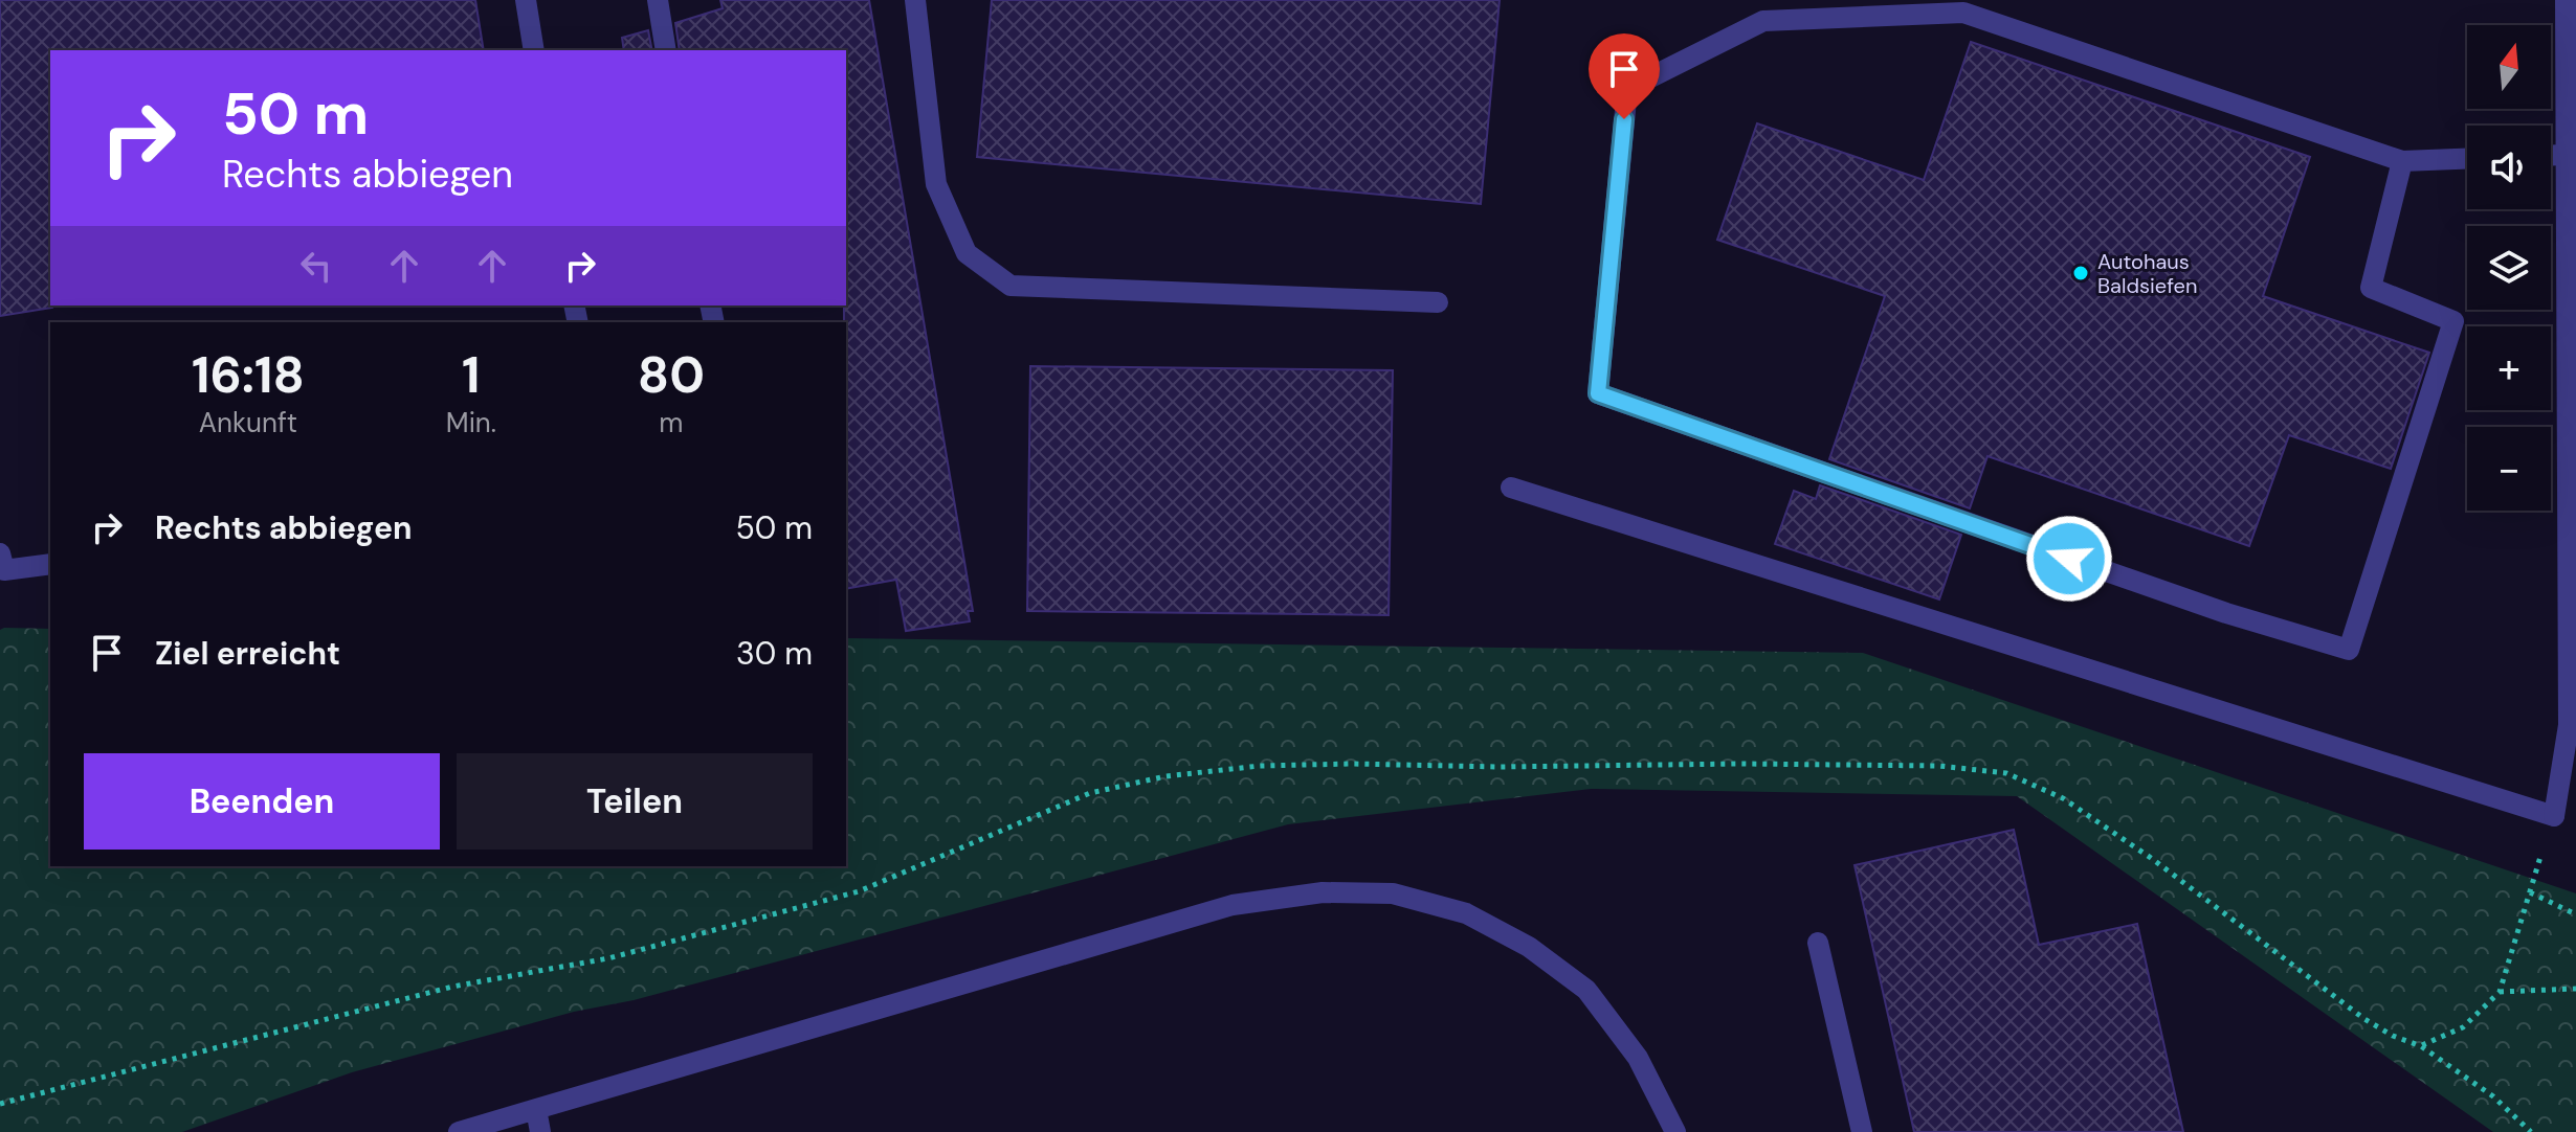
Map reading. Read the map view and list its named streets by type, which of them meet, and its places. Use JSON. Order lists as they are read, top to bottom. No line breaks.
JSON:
{"places":["Autohaus Baldsiefen"],"north":"top","page":{"map_buttons":["+","−"],"turn":["50 m","Rechts abbiegen"],"eta":["16:18","Ankunft","1","Min.","80","m"],"list":[{"name":"Rechts abbiegen","value":"50 m"},{"name":"Ziel erreicht","value":"30 m"}],"buttons":["Beenden","Teilen"]}}
